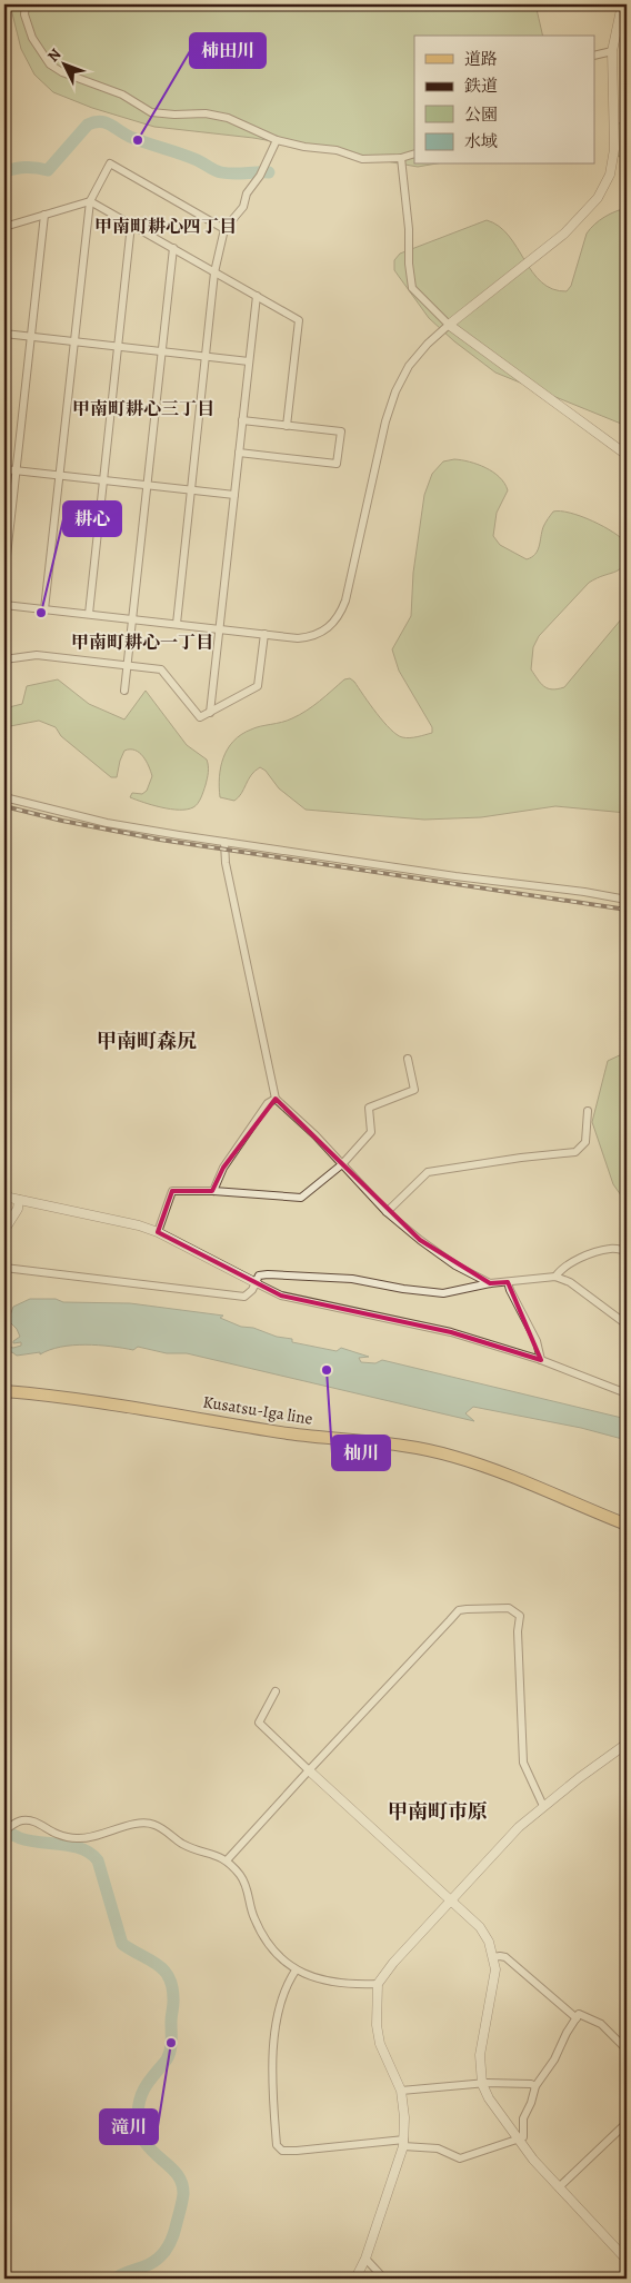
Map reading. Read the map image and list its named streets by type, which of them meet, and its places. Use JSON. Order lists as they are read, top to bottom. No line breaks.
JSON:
{"streets":{"main road":["Kusatsu-Iga line"]},"districts":["甲南町耕心四丁目","甲南町耕心三丁目","甲南町耕心一丁目","甲南町森尻","甲南町市原"],"places":["柿田川","耕心","杣川","滝川"],"legend":["道路","鉄道","公園","水域"],"north":"top left"}
